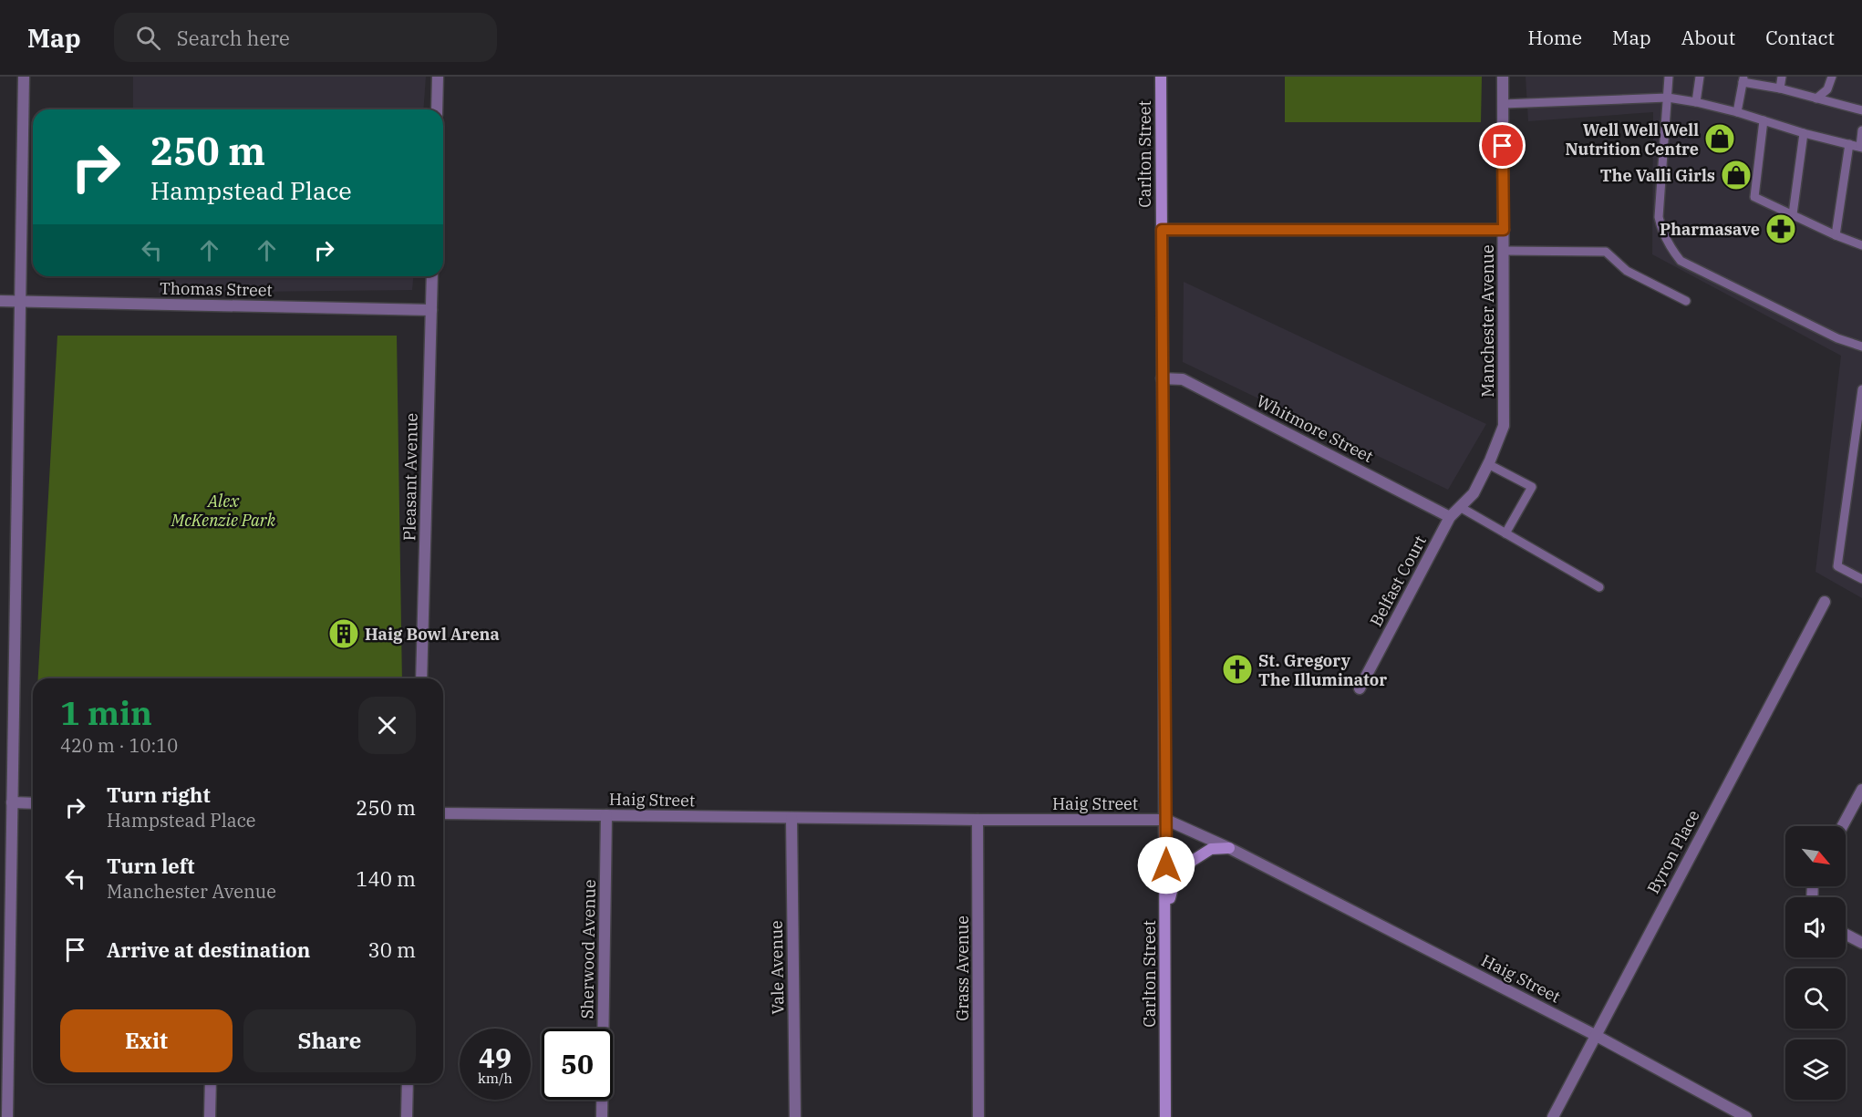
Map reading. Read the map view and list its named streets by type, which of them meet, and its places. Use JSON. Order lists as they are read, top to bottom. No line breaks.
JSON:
{"streets":{"main road":["Carlton Street"],"street":["Thomas Street","Manchester Avenue","Whitmore Street","Pleasant Avenue","Belfast Court","Haig Street","Byron Place","Sherwood Avenue","Vale Avenue","Grass Avenue"]},"crossings":[["Carlton Street","Whitmore Street"],["Carlton Street","Haig Street"],["Thomas Street","Pleasant Avenue"],["Manchester Avenue","Whitmore Street"],["Manchester Avenue","Belfast Court"],["Whitmore Street","Belfast Court"],["Haig Street","Byron Place"],["Haig Street","Sherwood Avenue"],["Haig Street","Vale Avenue"],["Haig Street","Grass Avenue"]],"parks":["Alex McKenzie Park"],"places":{"shop":["Well Well Well Nutrition Centre","The Valli Girls"],"pharmacy":["Pharmasave"],"building":["Haig Bowl Arena"],"church":["St. Gregory The Illuminator"]},"north":"bottom right","page":{"header":"Map","search":"Search here","nav":["Home","Map","About","Contact"],"turn":["250 m","Hampstead Place"],"heading":["1 min","420 m · 10:10"],"list":[{"name":"Turn right","note":"Hampstead Place","value":"250 m"},{"name":"Turn left","note":"Manchester Avenue","value":"140 m"},{"name":"Arrive at destination","value":"30 m"}],"buttons":["Exit","Share"],"speed":"49 km/h","limit":"50"}}
